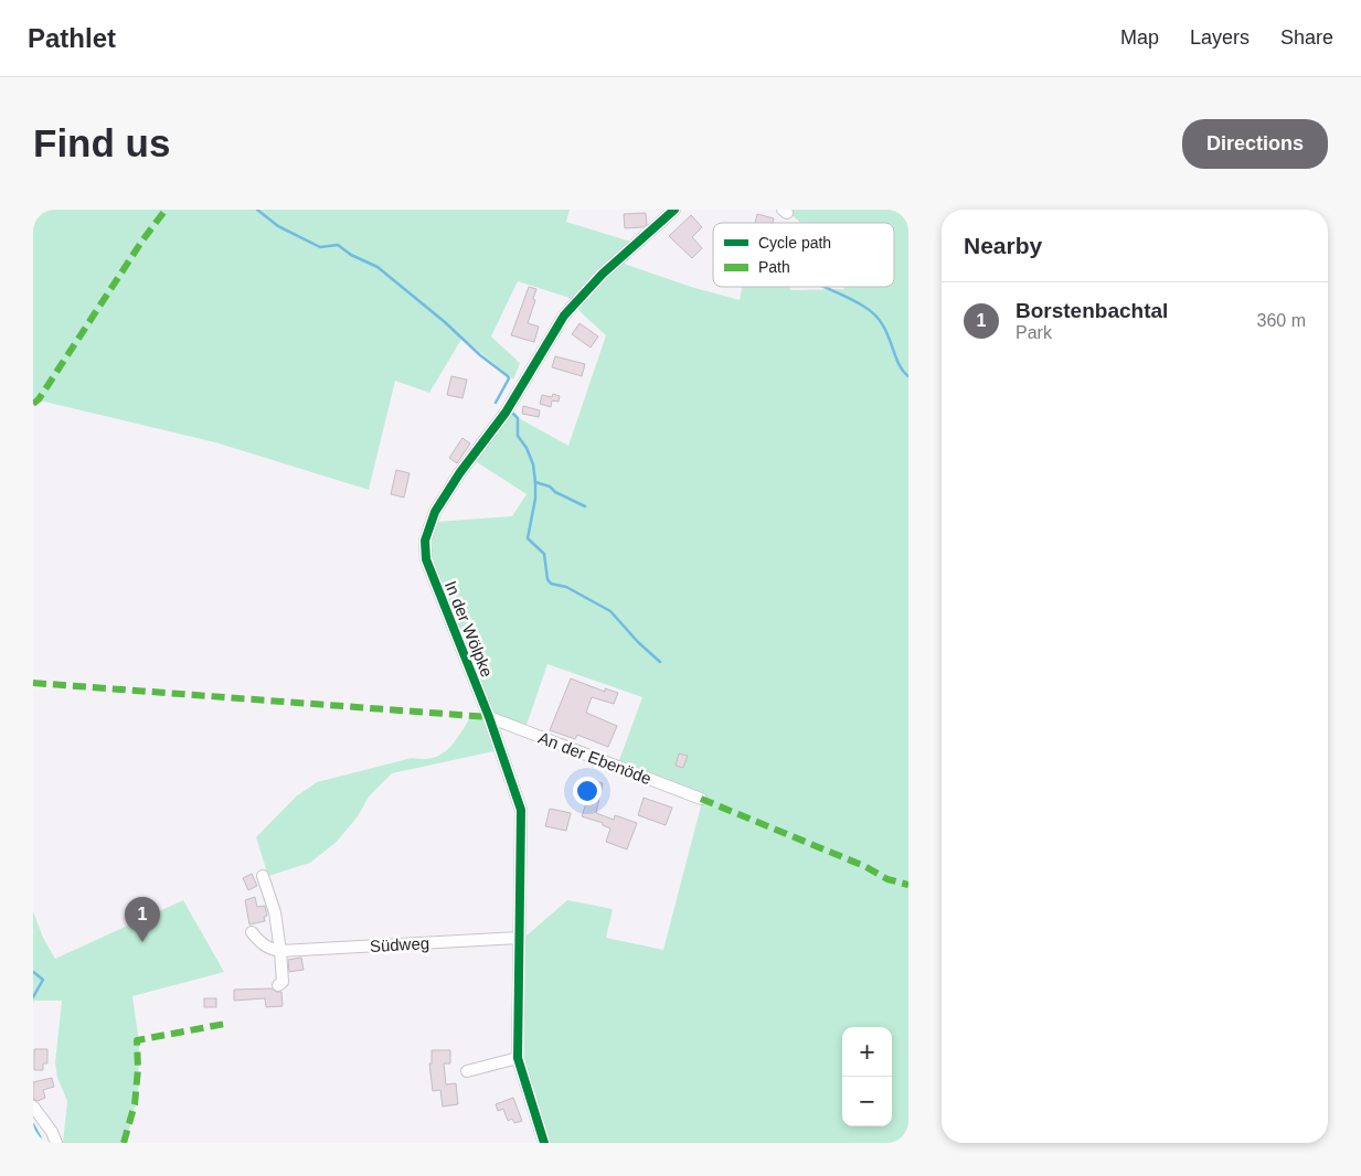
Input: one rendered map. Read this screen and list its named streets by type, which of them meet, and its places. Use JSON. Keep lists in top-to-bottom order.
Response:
{
  "streets": {
    "street": ["In der Wölpke", "An der Ebenöde", "Südweg"]
  },
  "crossings": [
    ["In der Wölpke", "An der Ebenöde"],
    ["In der Wölpke", "Südweg"]
  ],
  "legend": ["Cycle path", "Path"],
  "page": {
    "header": "Pathlet",
    "nav": ["Map", "Layers", "Share"],
    "buttons": "Directions",
    "title": "Find us",
    "heading": "Nearby",
    "list": [
      {
        "mark": "1",
        "name": "Borstenbachtal",
        "note": "Park",
        "value": "360 m"
      }
    ],
    "pins": "1",
    "map_buttons": ["+", "−"]
  }
}
